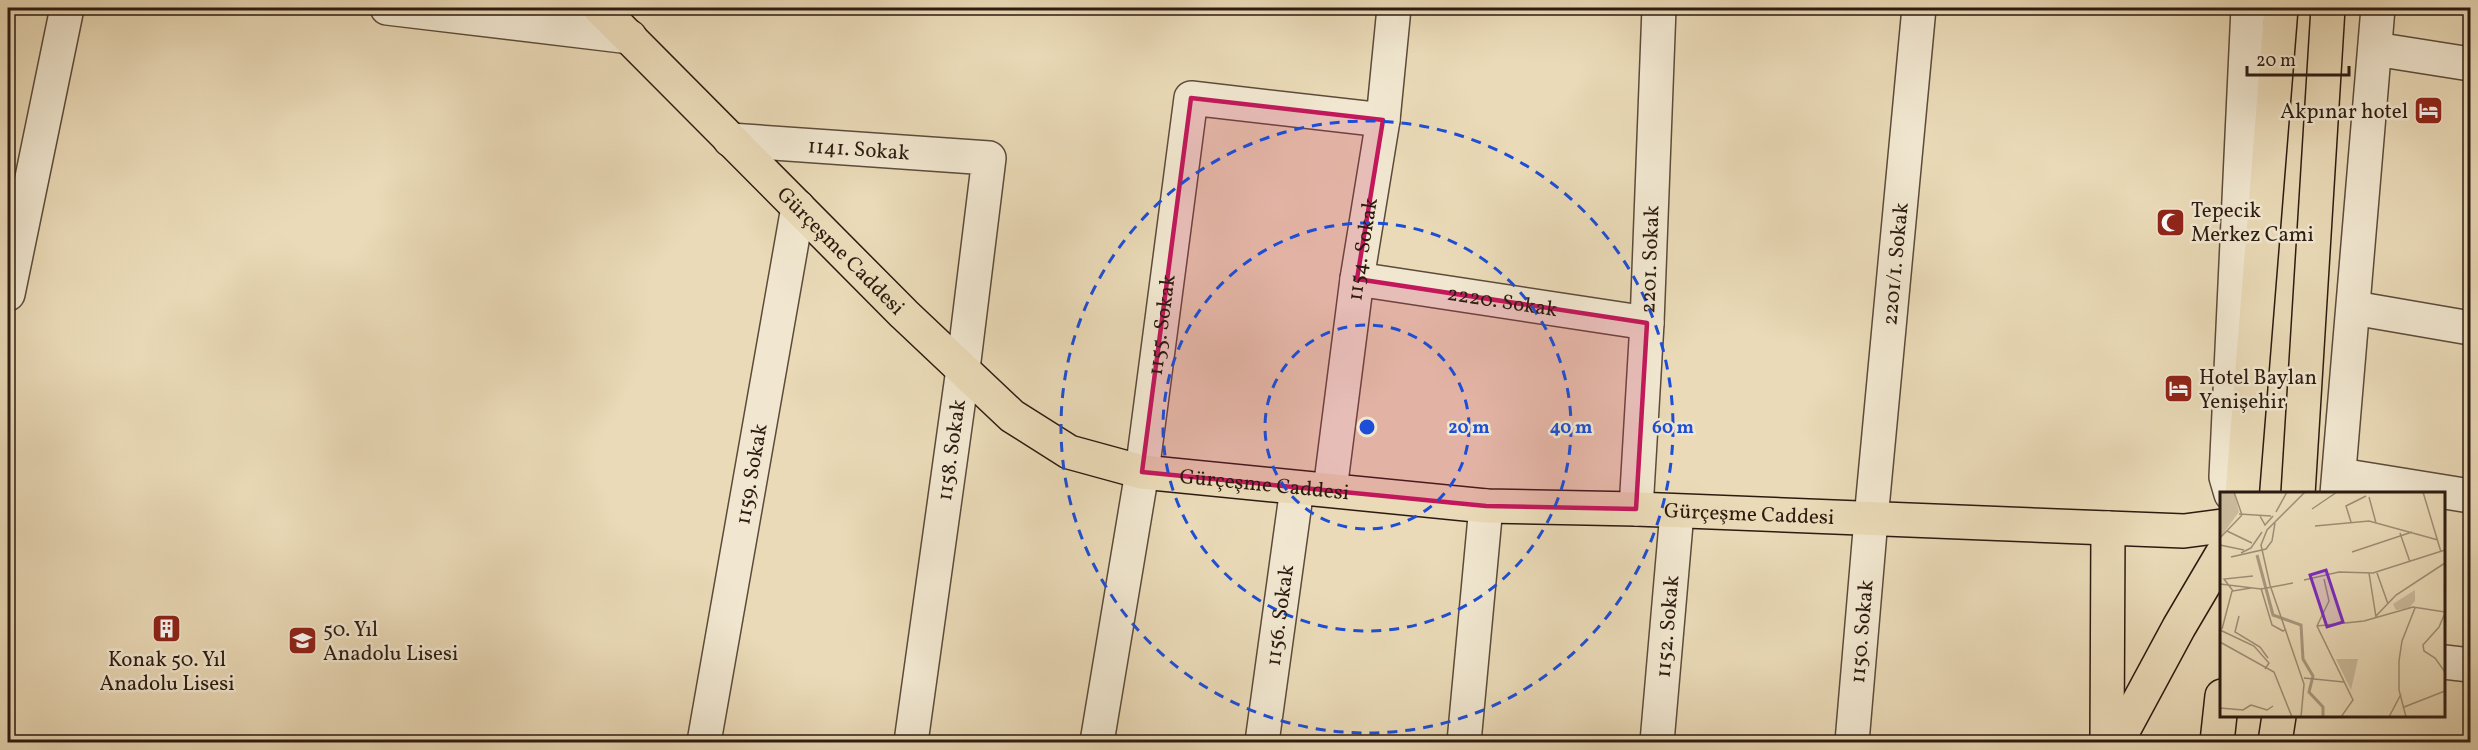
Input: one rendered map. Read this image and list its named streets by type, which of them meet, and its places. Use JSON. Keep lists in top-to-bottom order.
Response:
{
  "streets": {
    "main road": ["Gürçeşme Caddesi"],
    "street": [
      "1141. Sokak",
      "1154. Sokak",
      "2201. Sokak",
      "2201/1. Sokak",
      "2220. Sokak",
      "1155. Sokak",
      "1158. Sokak",
      "1159. Sokak",
      "1156. Sokak",
      "1152. Sokak",
      "1150. Sokak"
    ]
  },
  "crossings": [
    ["1141. Sokak", "Gürçeşme Caddesi"],
    ["1141. Sokak", "1158. Sokak"],
    ["1154. Sokak", "Gürçeşme Caddesi"],
    ["1154. Sokak", "2220. Sokak"],
    ["1154. Sokak", "1155. Sokak"],
    ["Gürçeşme Caddesi", "2201. Sokak"],
    ["Gürçeşme Caddesi", "2201/1. Sokak"],
    ["Gürçeşme Caddesi", "1155. Sokak"],
    ["Gürçeşme Caddesi", "1158. Sokak"],
    ["Gürçeşme Caddesi", "1159. Sokak"],
    ["Gürçeşme Caddesi", "1156. Sokak"],
    ["Gürçeşme Caddesi", "1152. Sokak"],
    ["Gürçeşme Caddesi", "1150. Sokak"],
    ["2201. Sokak", "2220. Sokak"],
    ["2201/1. Sokak", "1150. Sokak"]
  ],
  "places": {
    "hotel": ["Akpınar hotel", "Hotel Baylan Yenişehir"],
    "mosque": ["Tepecik Merkez Cami"],
    "building": ["Konak 50. Yıl Anadolu Lisesi"],
    "school or university": ["50. Yıl Anadolu Lisesi"]
  },
  "scale_bar": "20 m",
  "rings": ["20 m", "40 m", "60 m"]
}
